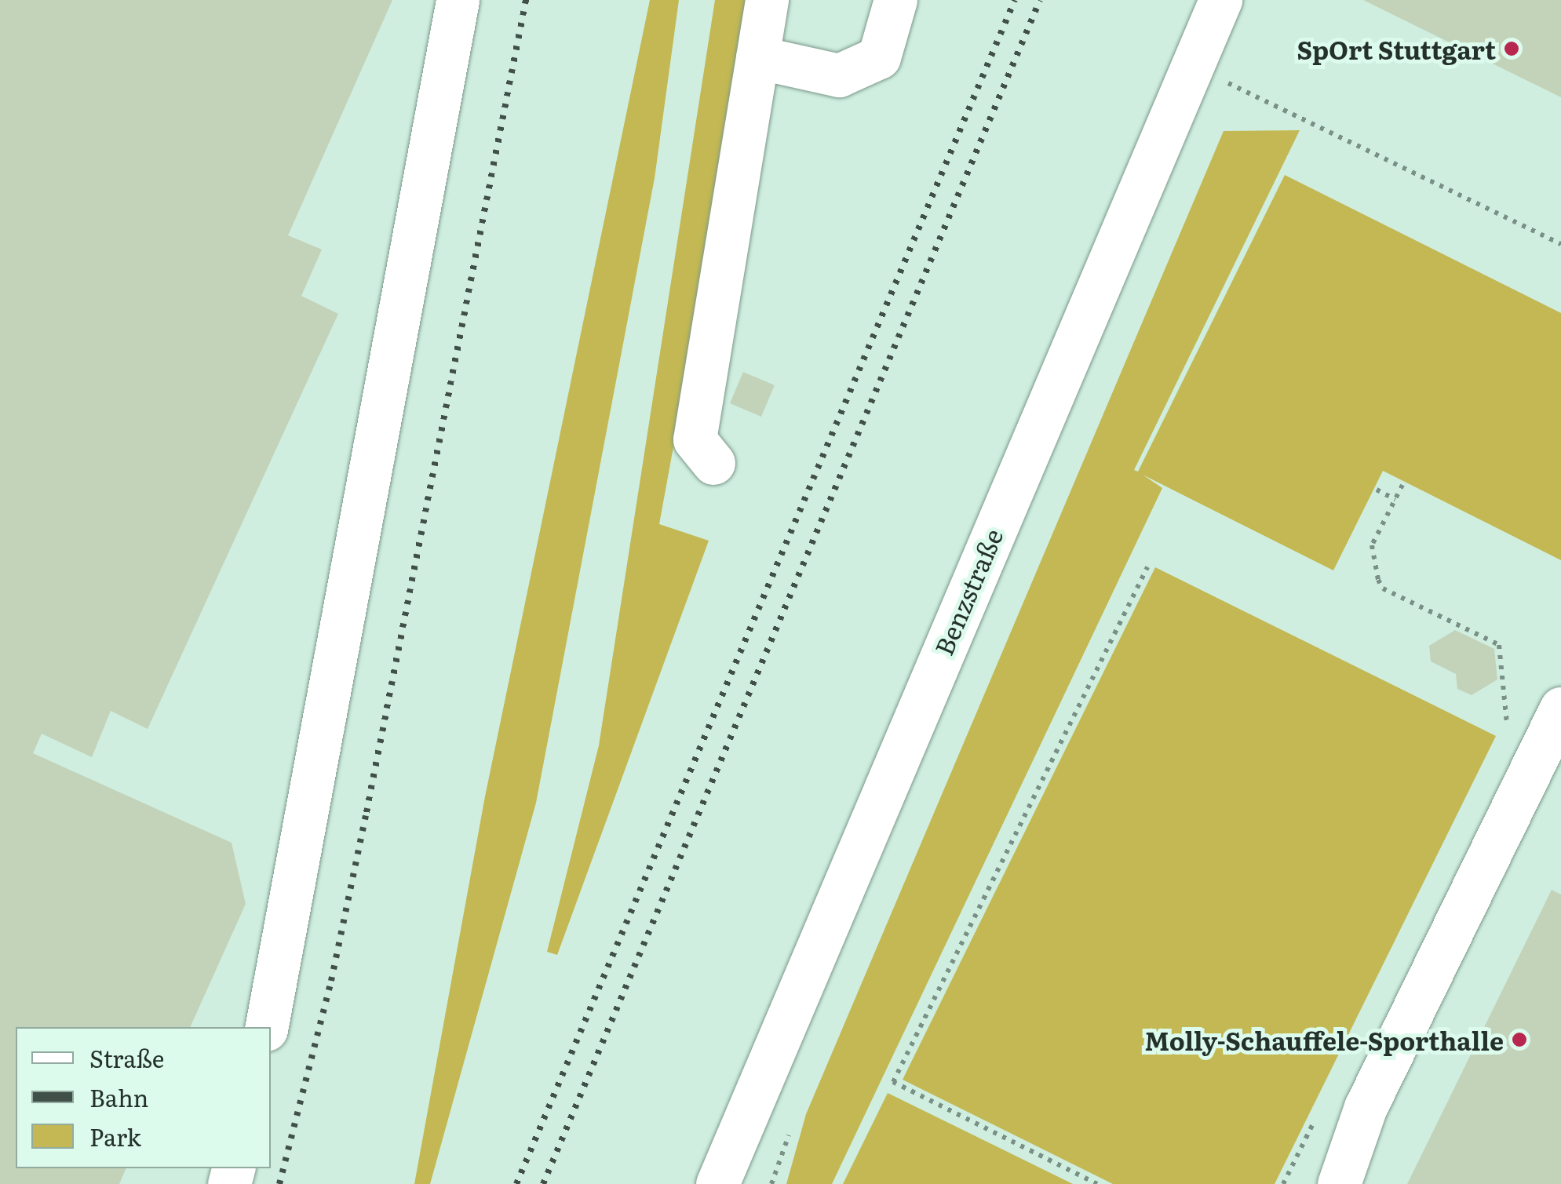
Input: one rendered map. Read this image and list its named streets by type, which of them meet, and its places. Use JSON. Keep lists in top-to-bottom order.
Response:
{
  "streets": {
    "main road": ["Benzstraße"]
  },
  "places": ["SpOrt Stuttgart", "Molly-Schauffele-Sporthalle"],
  "legend": ["Straße", "Bahn", "Park"]
}
